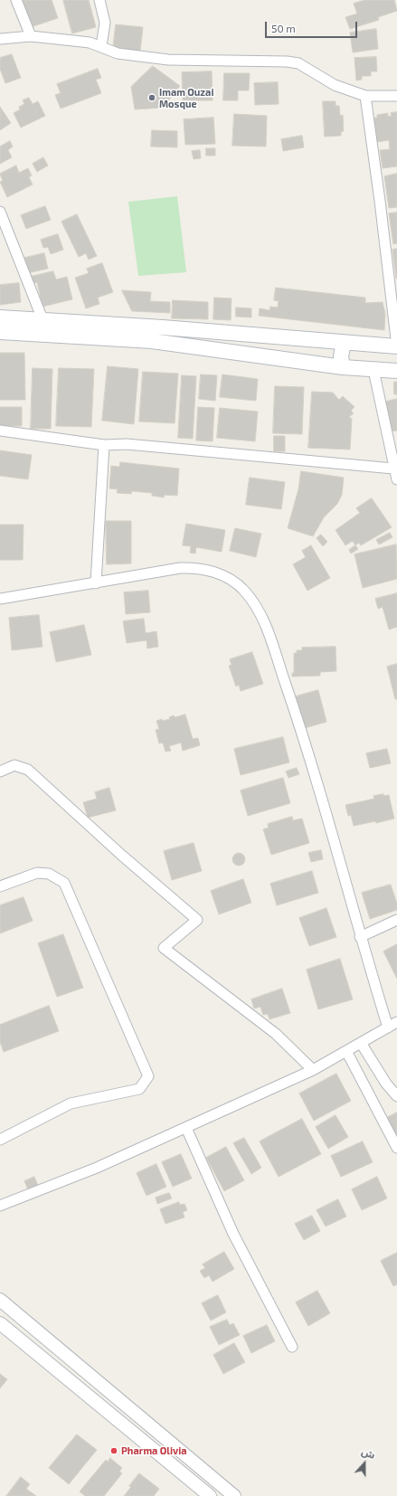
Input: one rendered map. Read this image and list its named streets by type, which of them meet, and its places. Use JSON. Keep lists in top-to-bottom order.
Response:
{
  "places": ["Imam Ouzai Mosque", "Pharma Olivia"],
  "scale_bar": "50 m",
  "north": "top"
}
